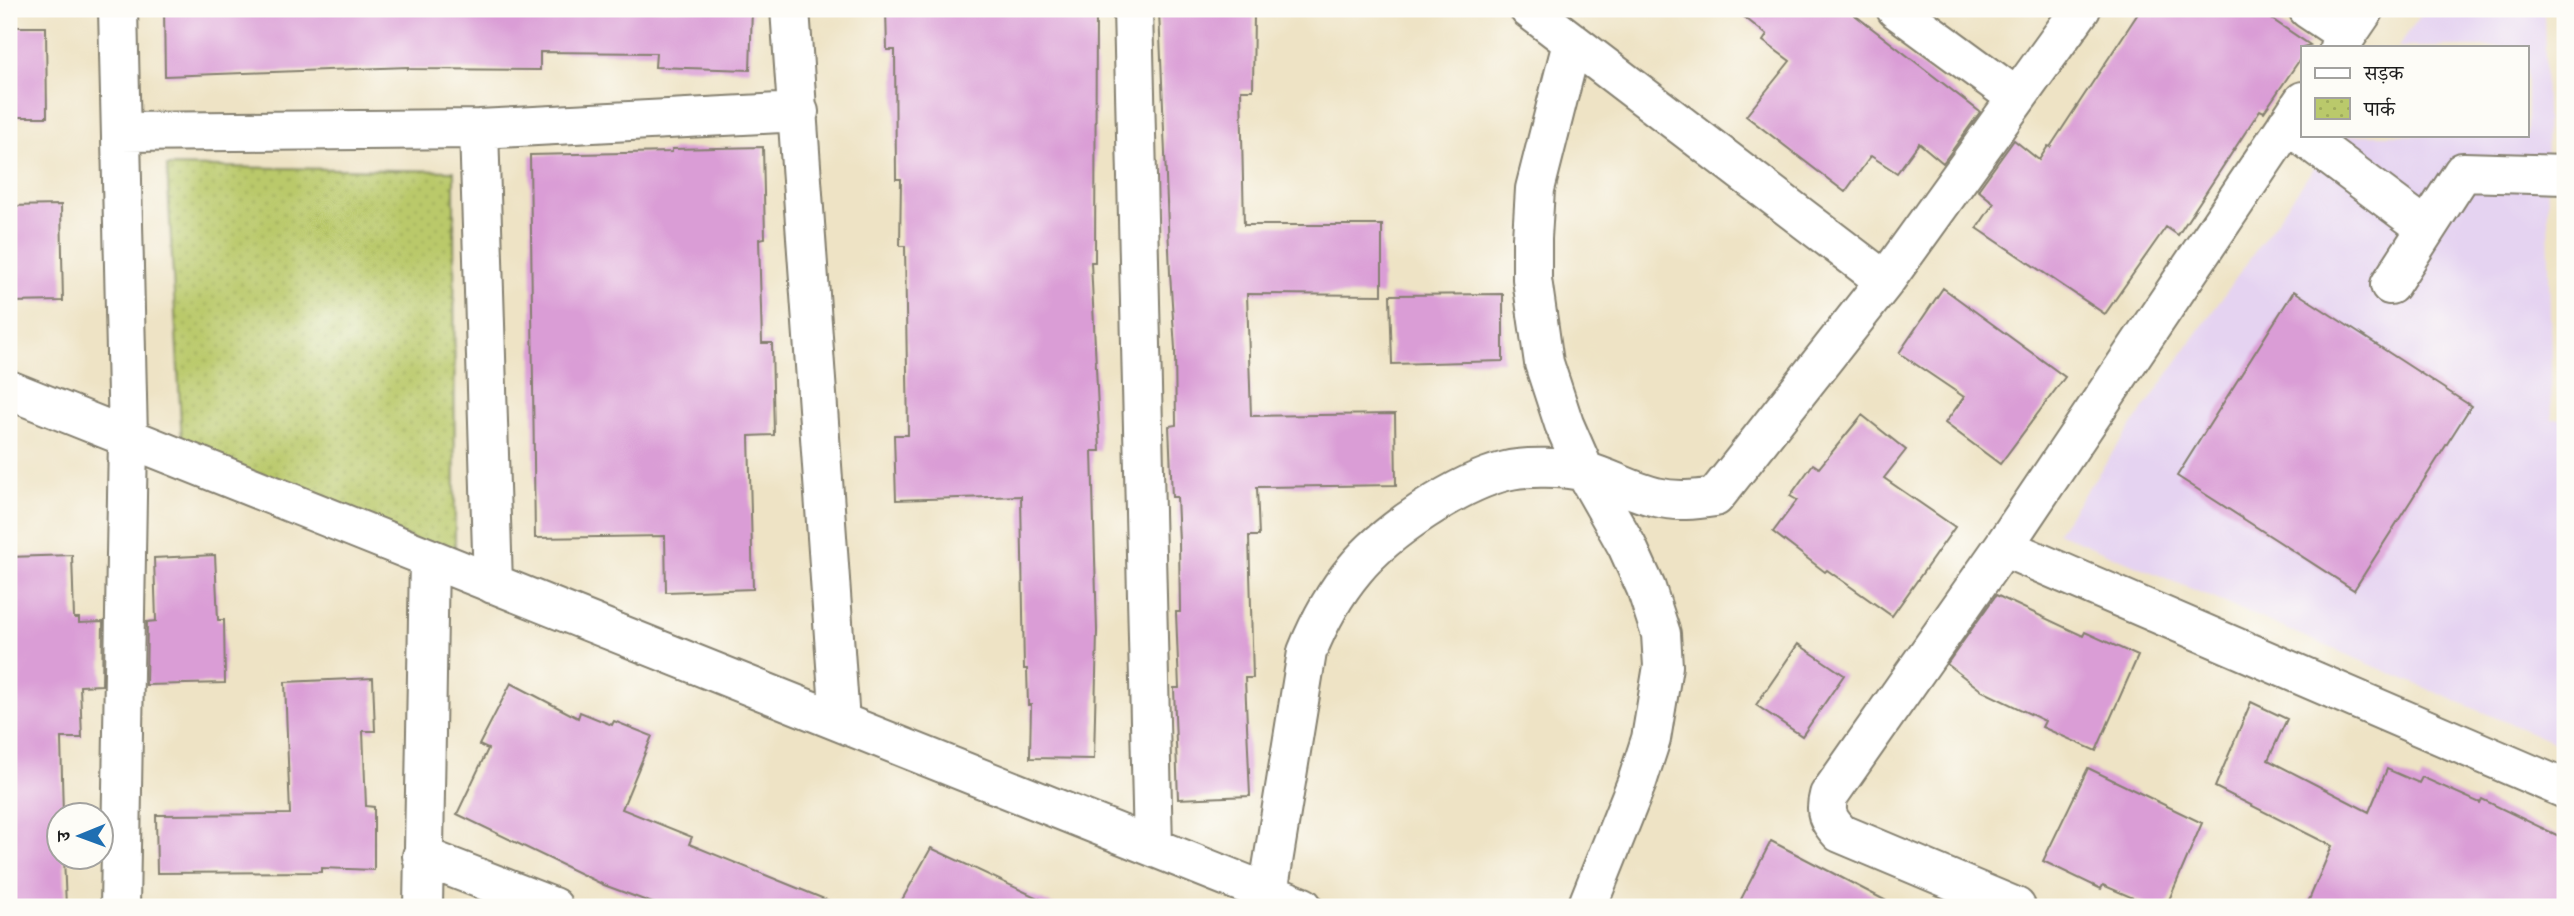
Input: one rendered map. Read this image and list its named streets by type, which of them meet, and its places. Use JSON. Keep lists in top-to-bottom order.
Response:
{
  "legend": ["सड़क", "पार्क"],
  "north": "left"
}
